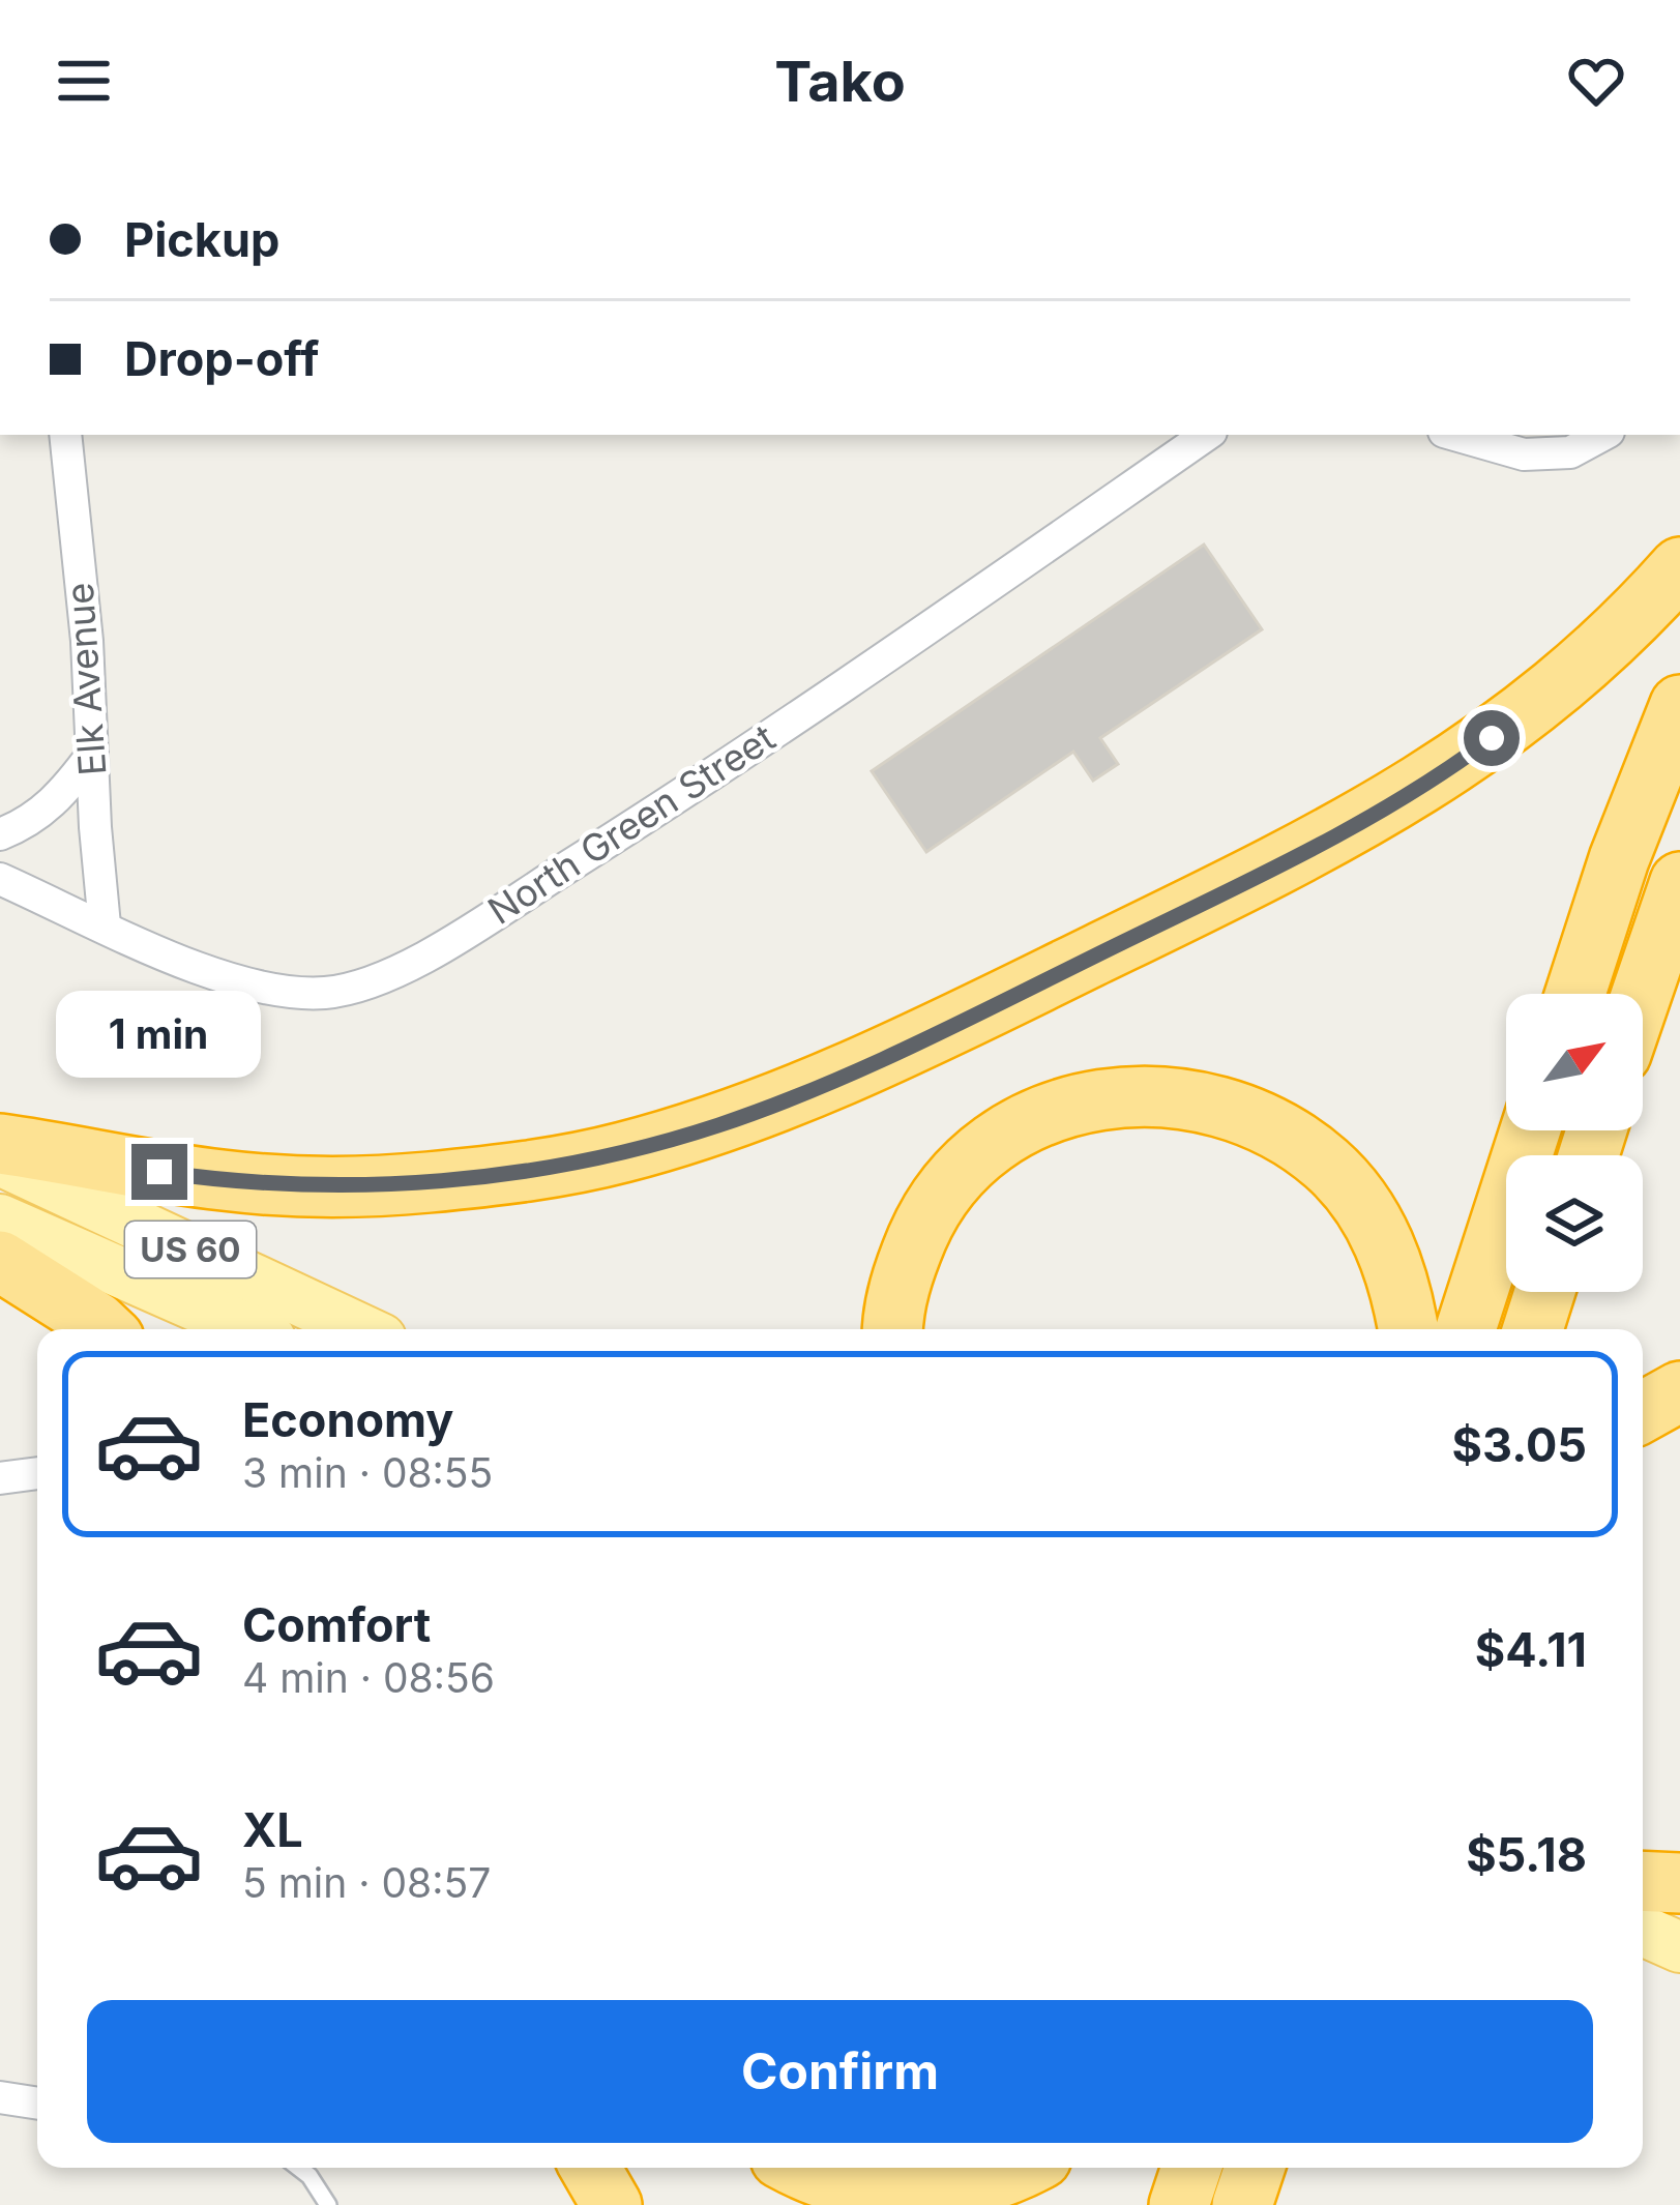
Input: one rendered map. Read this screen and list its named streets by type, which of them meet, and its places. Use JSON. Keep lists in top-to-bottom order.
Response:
{
  "streets": {
    "main road": ["US 60"],
    "street": ["Elk Avenue", "North Green Street"]
  },
  "crossings": [
    ["Elk Avenue", "North Green Street"]
  ],
  "north": "top right",
  "page": {
    "header": "Tako",
    "banner": ["Pickup", "Drop-off"],
    "bubble": "1 min",
    "list": [
      {
        "name": "Economy",
        "note": "3 min · 08:55",
        "value": "$3.05"
      },
      {
        "name": "Comfort",
        "note": "4 min · 08:56",
        "value": "$4.11"
      },
      {
        "name": "XL",
        "note": "5 min · 08:57",
        "value": "$5.18"
      }
    ],
    "buttons": "Confirm"
  }
}
